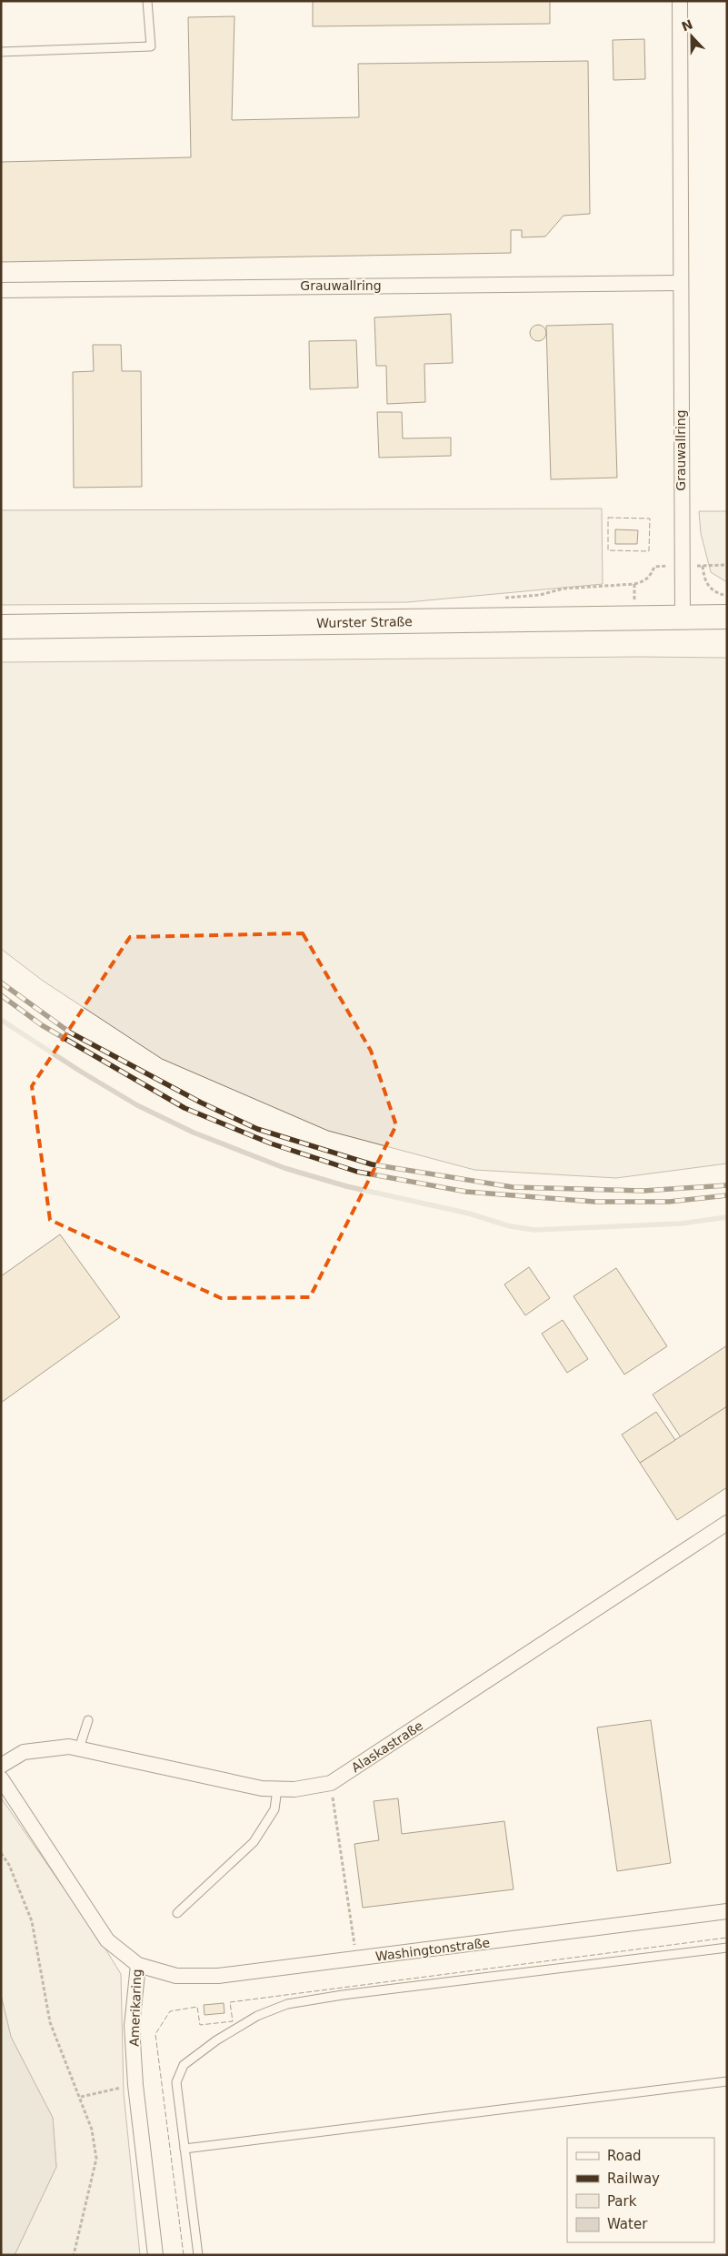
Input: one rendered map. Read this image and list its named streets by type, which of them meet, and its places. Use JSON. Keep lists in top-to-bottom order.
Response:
{
  "streets": {
    "main road": ["Wurster Straße"],
    "street": [
      "Grauwallring",
      "Alaskastraße",
      "Washingtonstraße",
      "Amerikaring"
    ]
  },
  "crossings": [
    ["Grauwallring", "Wurster Straße"],
    ["Washingtonstraße", "Amerikaring"]
  ],
  "legend": [
    "Road",
    "Railway",
    "Park",
    "Water"
  ],
  "north": "top"
}
